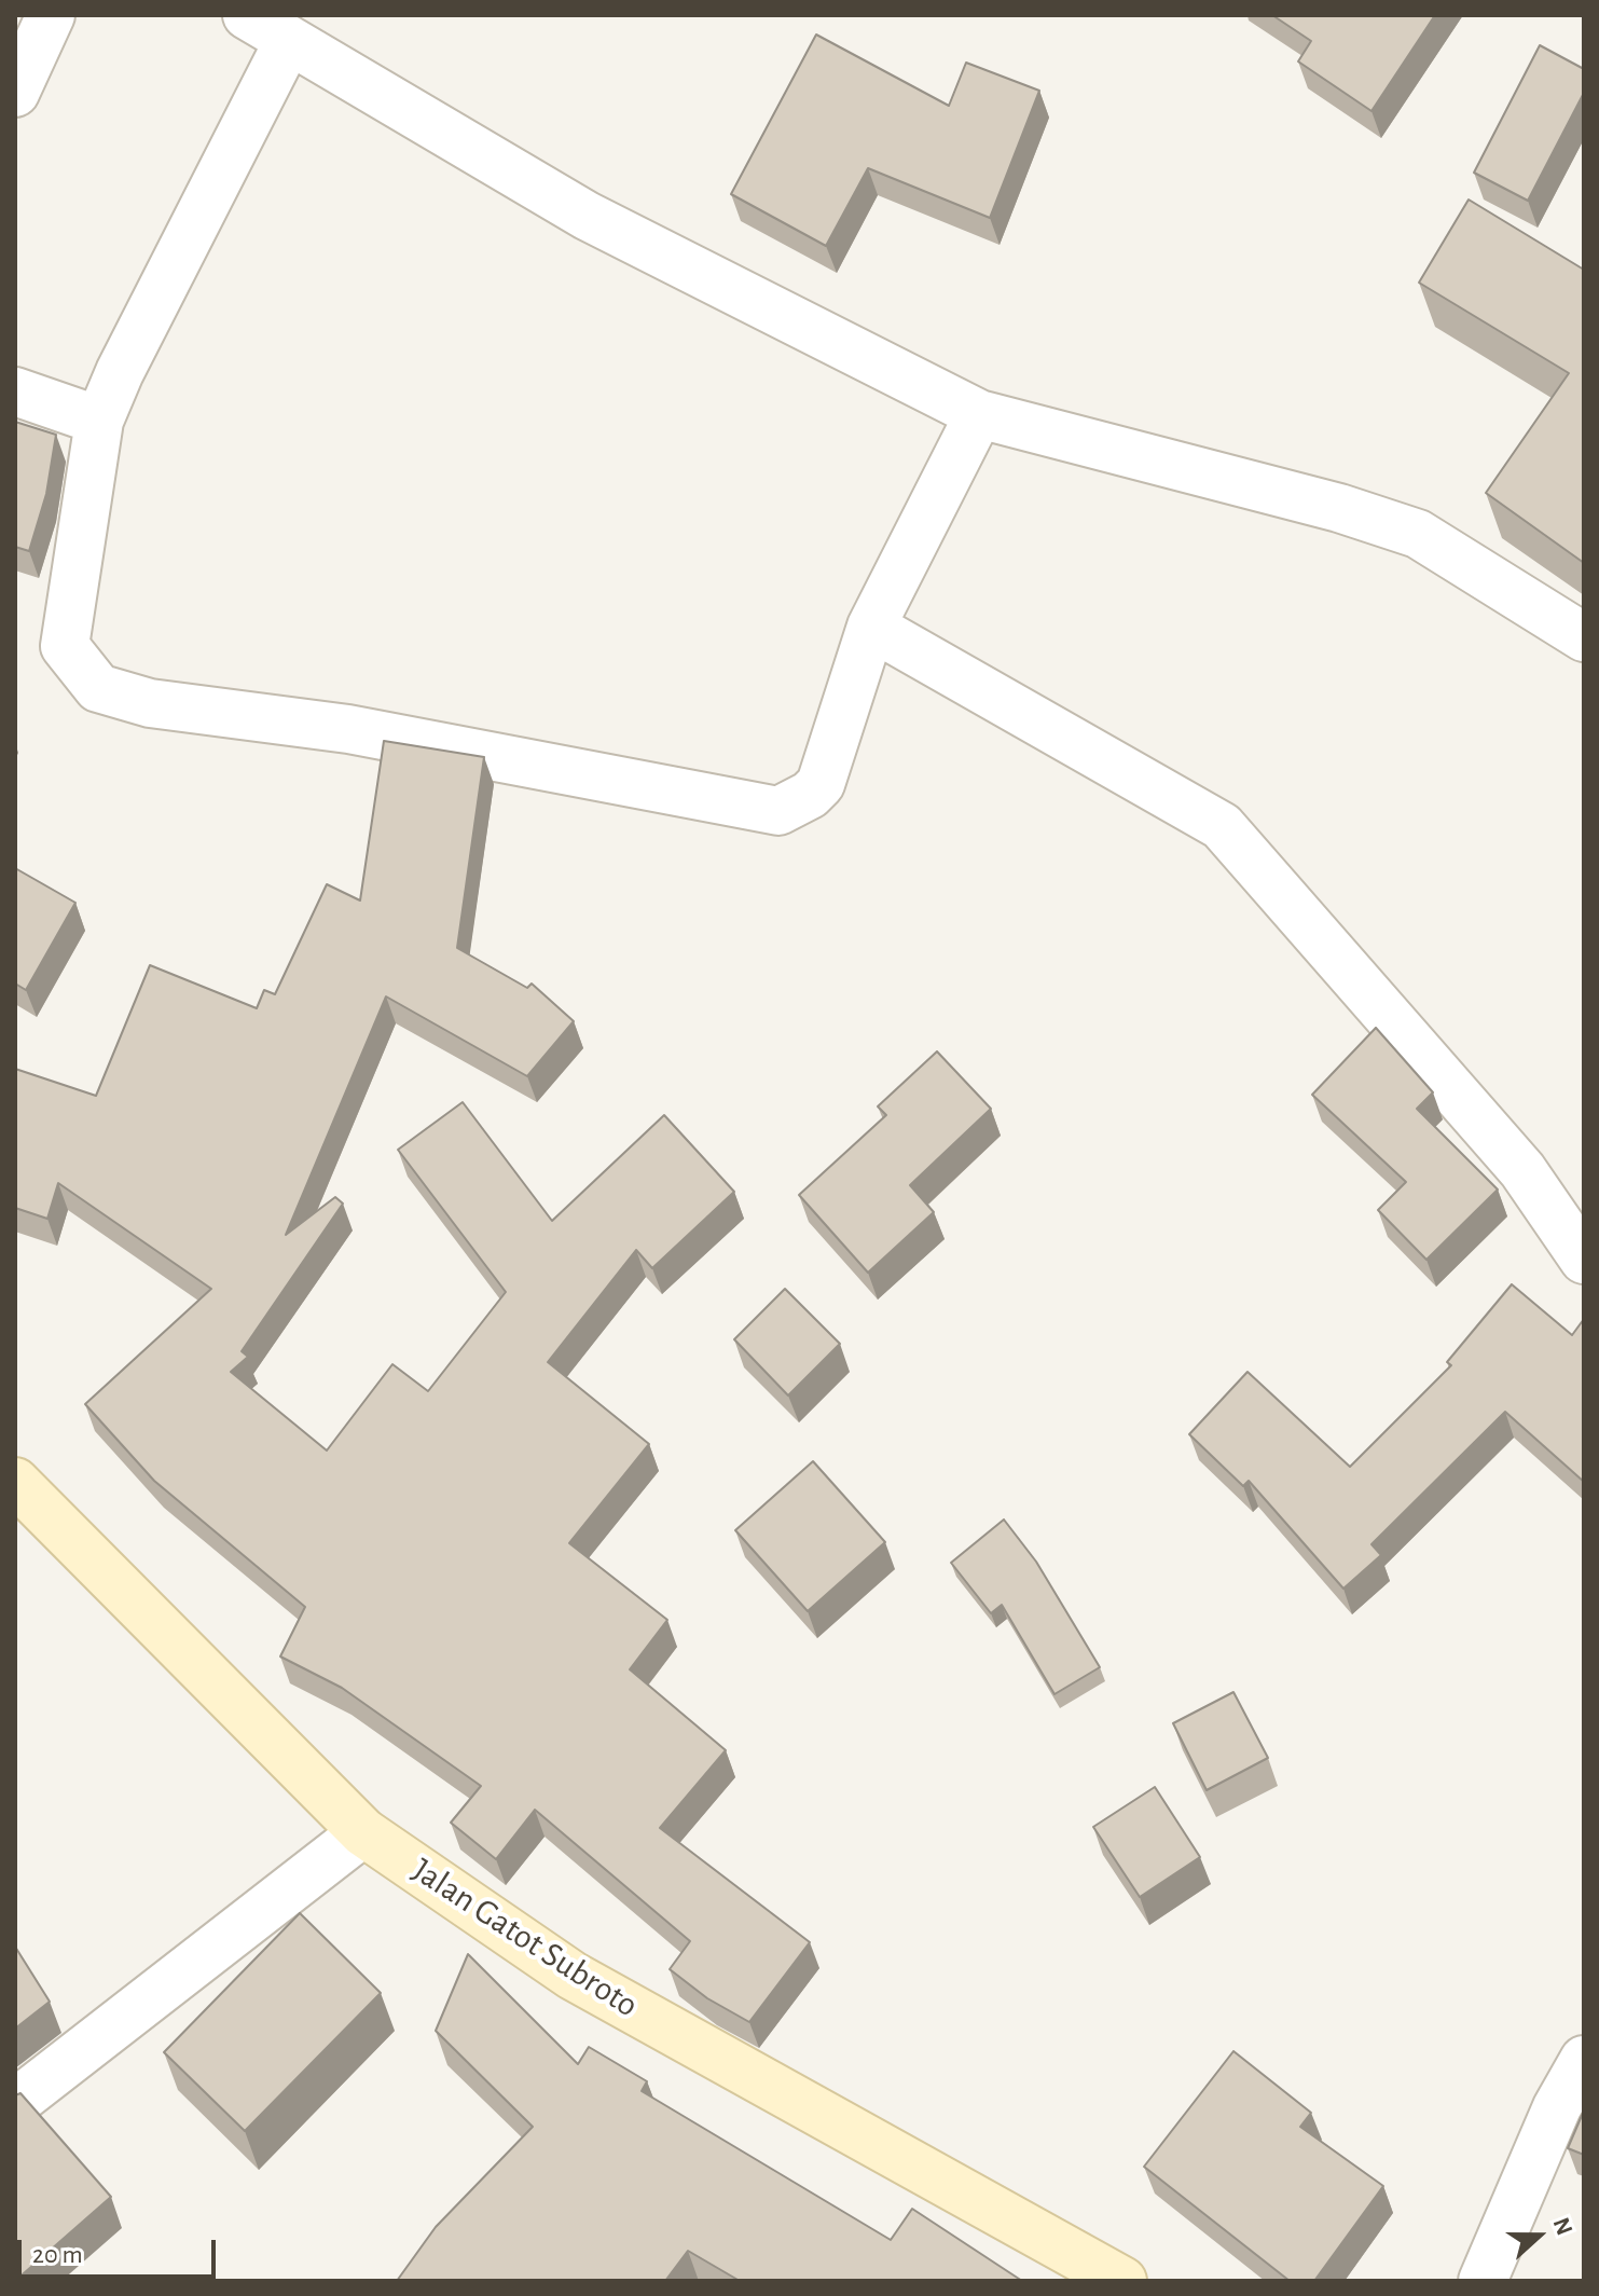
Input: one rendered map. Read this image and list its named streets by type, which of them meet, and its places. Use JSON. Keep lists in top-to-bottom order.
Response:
{
  "streets": {
    "main road": ["Jalan Gatot Subroto"]
  },
  "scale_bar": "20 m",
  "north": "right"
}
